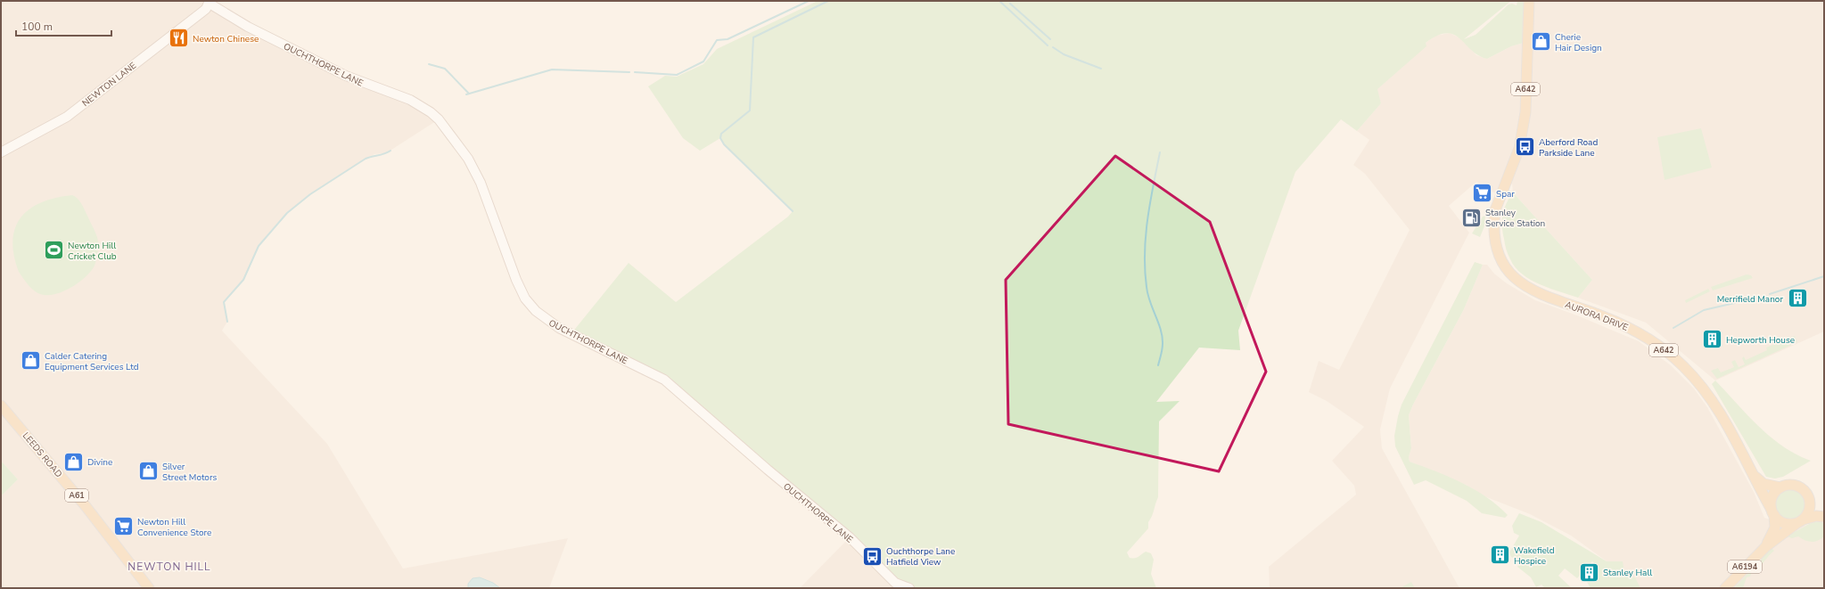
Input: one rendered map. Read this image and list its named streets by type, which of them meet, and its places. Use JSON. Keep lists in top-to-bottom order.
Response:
{
  "streets": {
    "main road": [
      "A642",
      "AURORA DRIVE",
      "LEEDS ROAD",
      "A61",
      "A6194"
    ],
    "street": ["OUCHTHORPE LANE", "NEWTON LANE"]
  },
  "crossings": [
    ["OUCHTHORPE LANE", "NEWTON LANE"],
    ["AURORA DRIVE", "A6194"]
  ],
  "districts": ["NEWTON HILL"],
  "places": {
    "restaurant": ["Newton Chinese"],
    "shop": [
      "Cherie Hair Design",
      "Calder Catering Equipment Services Ltd",
      "Divine",
      "Silver Street Motors"
    ],
    "bus stop": ["Aberford Road Parkside Lane", "Ouchthorpe Lane Hatfield View"],
    "supermarket": ["Spar", "Newton Hill Convenience Store"],
    "fuel station": ["Stanley Service Station"],
    "sports": ["Newton Hill Cricket Club"],
    "building": [
      "Merrifield Manor",
      "Hepworth House",
      "Wakefield Hospice",
      "Stanley Hall"
    ]
  },
  "scale_bar": "100 m"
}
